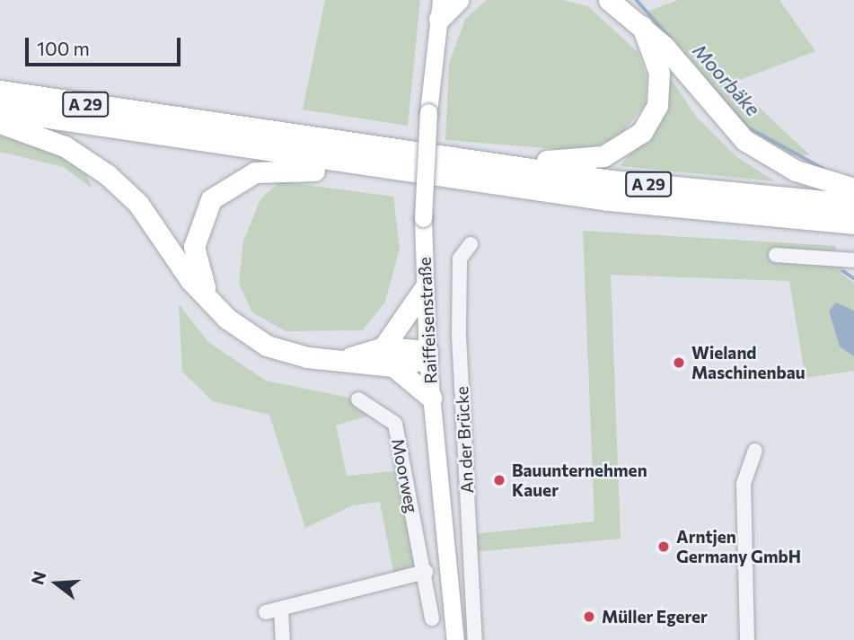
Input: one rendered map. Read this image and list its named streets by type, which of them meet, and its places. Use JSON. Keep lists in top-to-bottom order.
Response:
{
  "streets": {
    "highway": ["A 29"],
    "main road": ["Raiffeisenstraße"],
    "street": ["An der Brücke", "Moorweg"]
  },
  "water": ["Moorbäke"],
  "places": [
    "Wieland Maschinenbau",
    "Bauunternehmen Kauer",
    "Arntjen Germany GmbH",
    "Müller Egerer"
  ],
  "scale_bar": "100 m",
  "north": "left"
}
